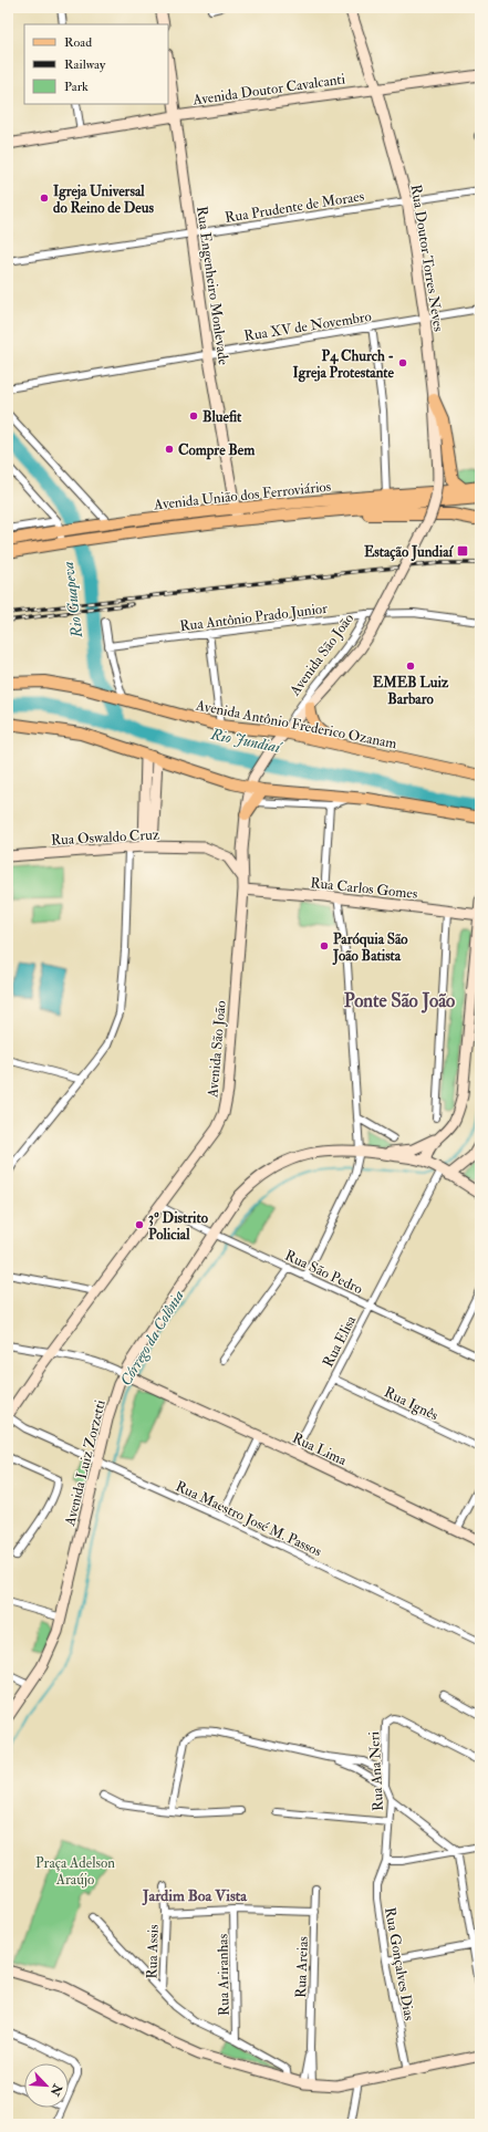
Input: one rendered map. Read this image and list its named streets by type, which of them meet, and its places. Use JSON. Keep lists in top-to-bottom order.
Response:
{
  "streets": {
    "main road": [
      "Avenida Doutor Cavalcanti",
      "Rua Doutor Torres Neves",
      "Rua Engenheiro Monlevade",
      "Avenida União dos Ferroviários",
      "Avenida São João",
      "Avenida Antônio Frederico Ozanam",
      "Rua Oswaldo Cruz",
      "Rua Carlos Gomes",
      "Rua Lima",
      "Avenida Luiz Zorzetti"
    ],
    "street": [
      "Rua Prudente de Moraes",
      "Rua XV de Novembro",
      "Rua Antônio Prado Junior",
      "Rua São Pedro",
      "Rua Elisa",
      "Rua Ignês",
      "Rua Maestro José M. Passos",
      "Rua Ana Neri",
      "Rua Assis",
      "Rua Gonçalves Dias",
      "Rua Areias",
      "Rua Ariranhas"
    ]
  },
  "crossings": [
    ["Avenida Doutor Cavalcanti", "Rua Doutor Torres Neves"],
    ["Avenida Doutor Cavalcanti", "Rua Engenheiro Monlevade"],
    ["Rua Prudente de Moraes", "Rua Doutor Torres Neves"],
    ["Rua Prudente de Moraes", "Rua Engenheiro Monlevade"],
    ["Rua Doutor Torres Neves", "Rua XV de Novembro"],
    ["Rua Doutor Torres Neves", "Avenida São João"],
    ["Rua Engenheiro Monlevade", "Rua XV de Novembro"],
    ["Rua Engenheiro Monlevade", "Avenida União dos Ferroviários"],
    ["Rua Antônio Prado Junior", "Avenida São João"],
    ["Avenida São João", "Avenida Antônio Frederico Ozanam"],
    ["Avenida São João", "Rua Oswaldo Cruz"],
    ["Avenida São João", "Rua Carlos Gomes"],
    ["Avenida São João", "Rua São Pedro"],
    ["Avenida São João", "Rua Maestro José M. Passos"],
    ["Rua Oswaldo Cruz", "Rua Carlos Gomes"],
    ["Rua São Pedro", "Rua Elisa"],
    ["Rua São Pedro", "Avenida Luiz Zorzetti"],
    ["Rua Elisa", "Rua Ignês"],
    ["Rua Elisa", "Rua Lima"],
    ["Rua Elisa", "Avenida Luiz Zorzetti"],
    ["Rua Lima", "Avenida Luiz Zorzetti"],
    ["Avenida Luiz Zorzetti", "Rua Maestro José M. Passos"],
    ["Rua Ana Neri", "Rua Gonçalves Dias"]
  ],
  "districts": ["Ponte São João", "Jardim Boa Vista"],
  "water": ["Rio Guapeva", "Rio Jundiaí", "Córrego da Colônia"],
  "parks": ["Praça Adelson Araújo"],
  "places": {
    "other": [
      "Igreja Universal do Reino de Deus",
      "P4 Church - Igreja Protestante",
      "Bluefit",
      "Compre Bem",
      "EMEB Luiz Barbaro",
      "Paróquia São João Batista",
      "3º Distrito Policial"
    ],
    "transit": ["Estação Jundiaí"]
  },
  "legend": ["Road", "Railway", "Park"],
  "north": "bottom right"
}
